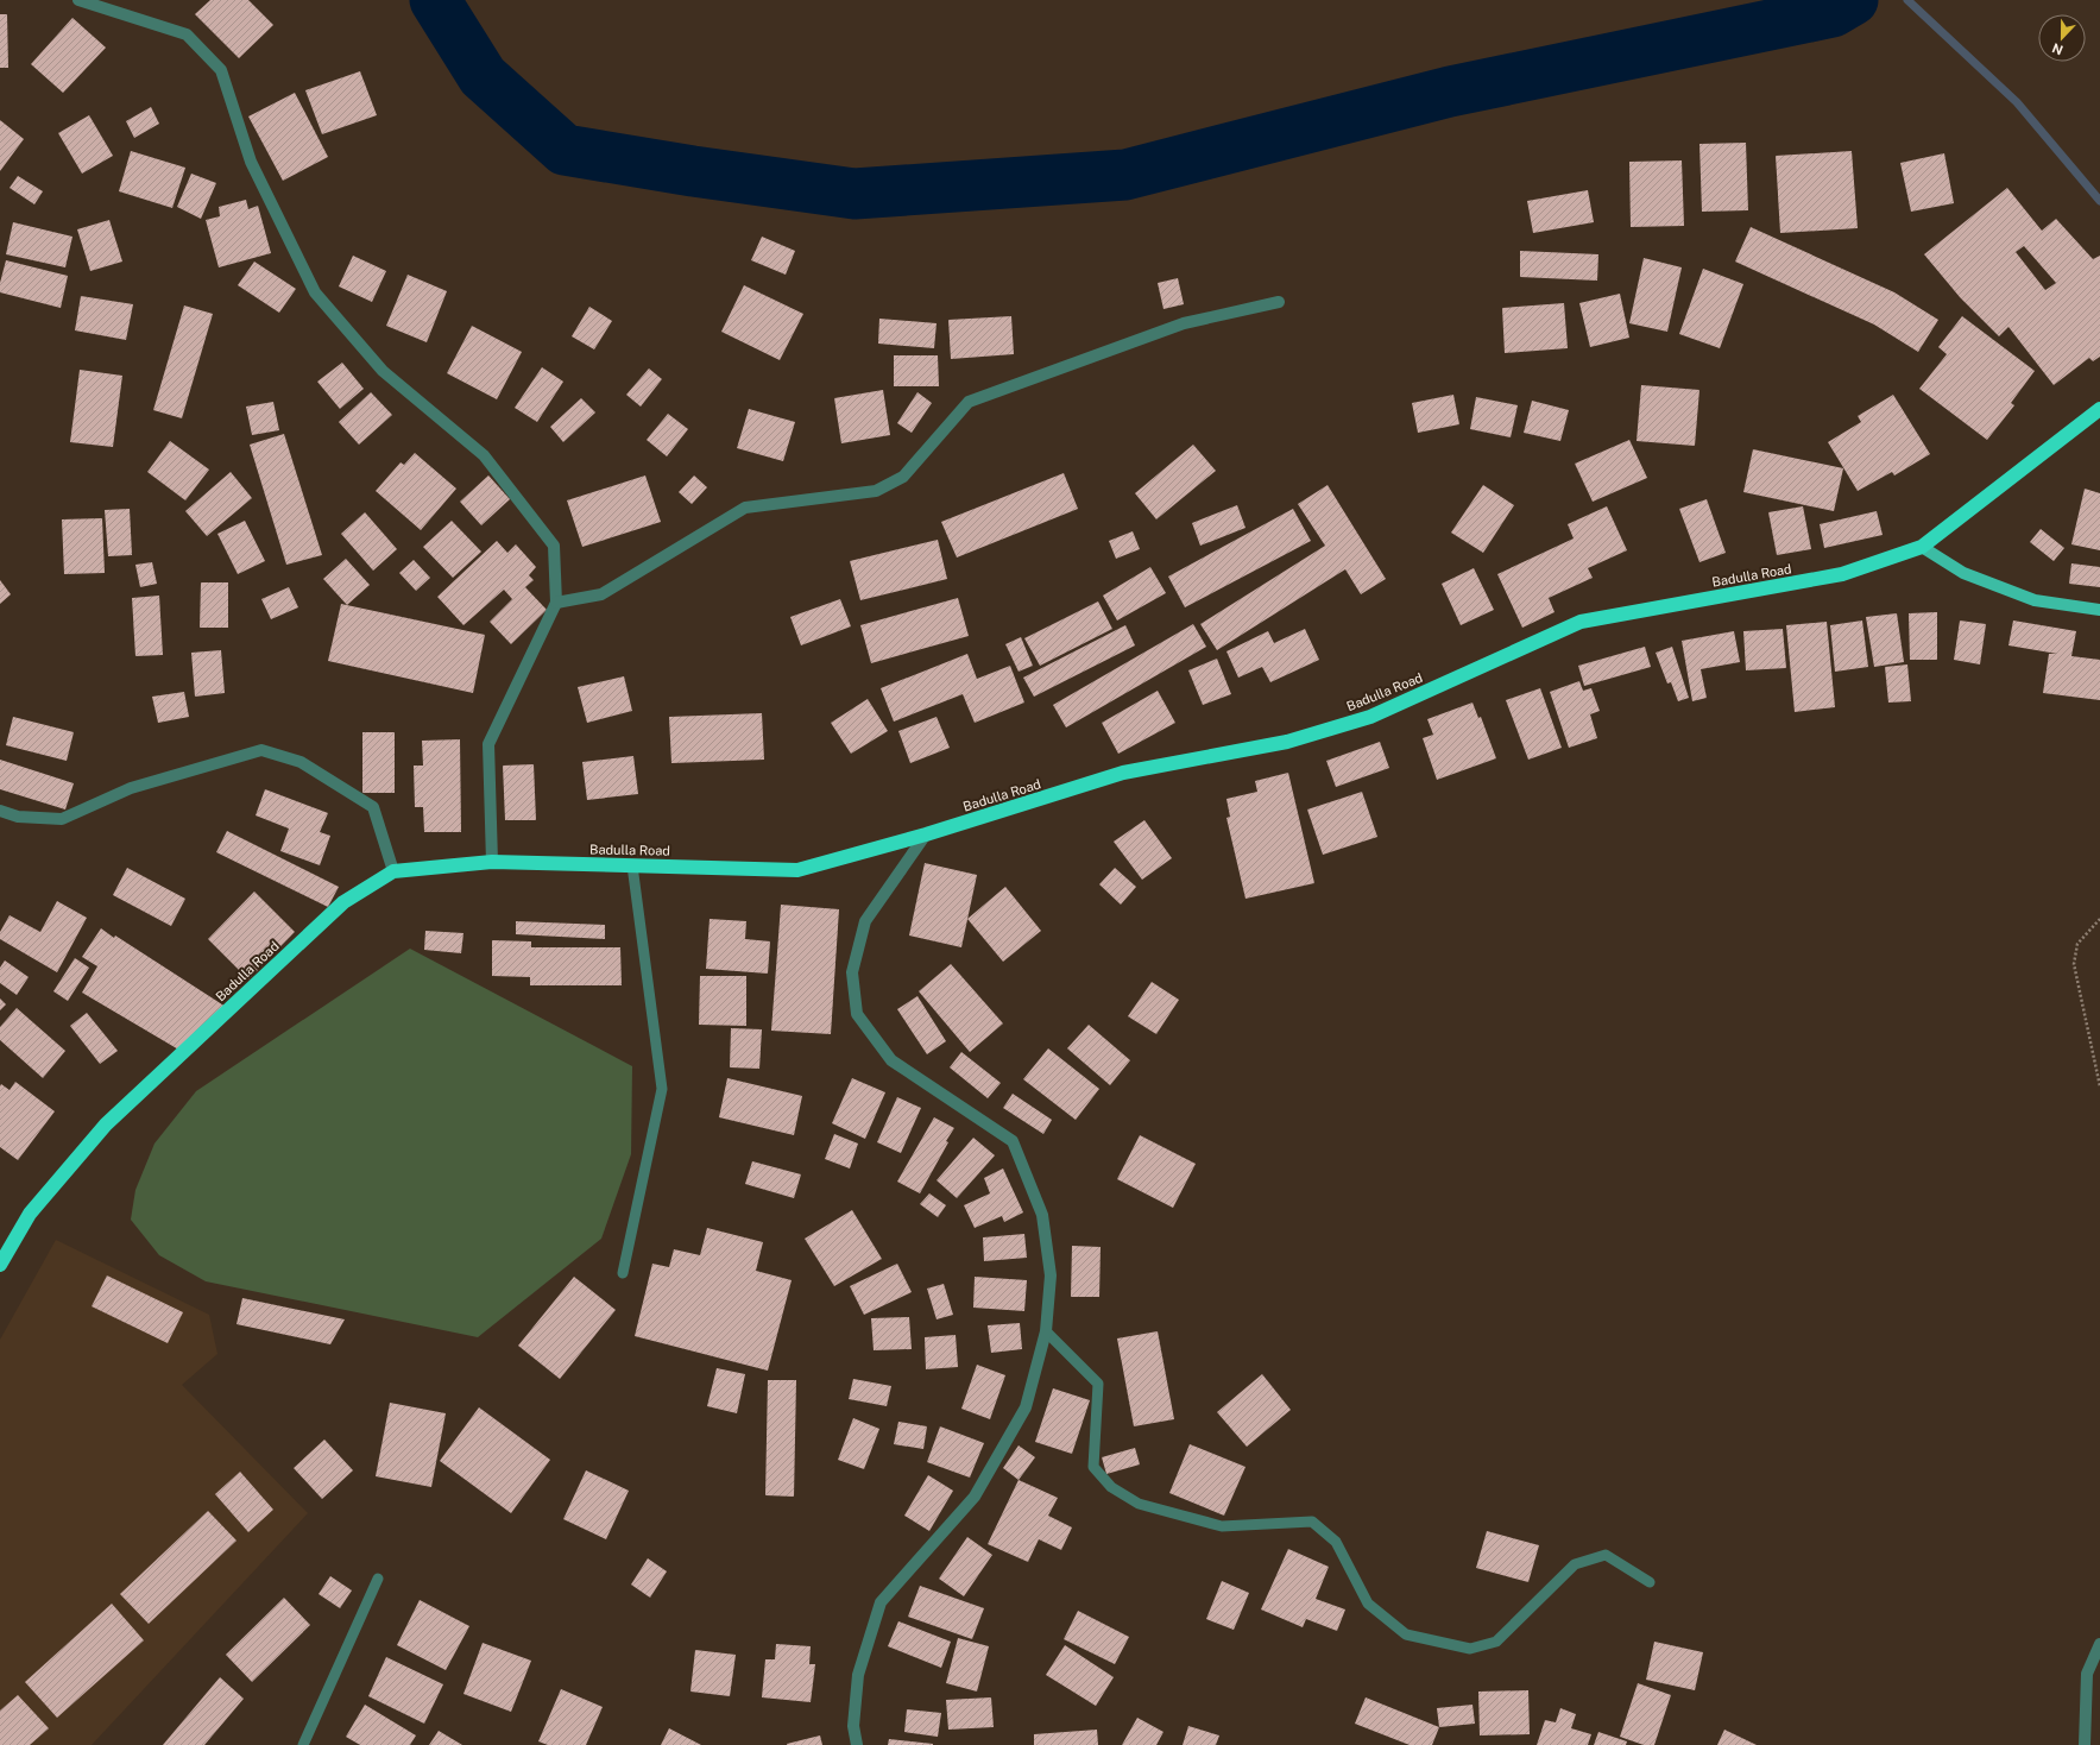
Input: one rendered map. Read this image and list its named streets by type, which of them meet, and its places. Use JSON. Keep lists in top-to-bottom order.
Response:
{
  "streets": {
    "highway": ["Badulla Road"]
  },
  "north": "bottom"
}
